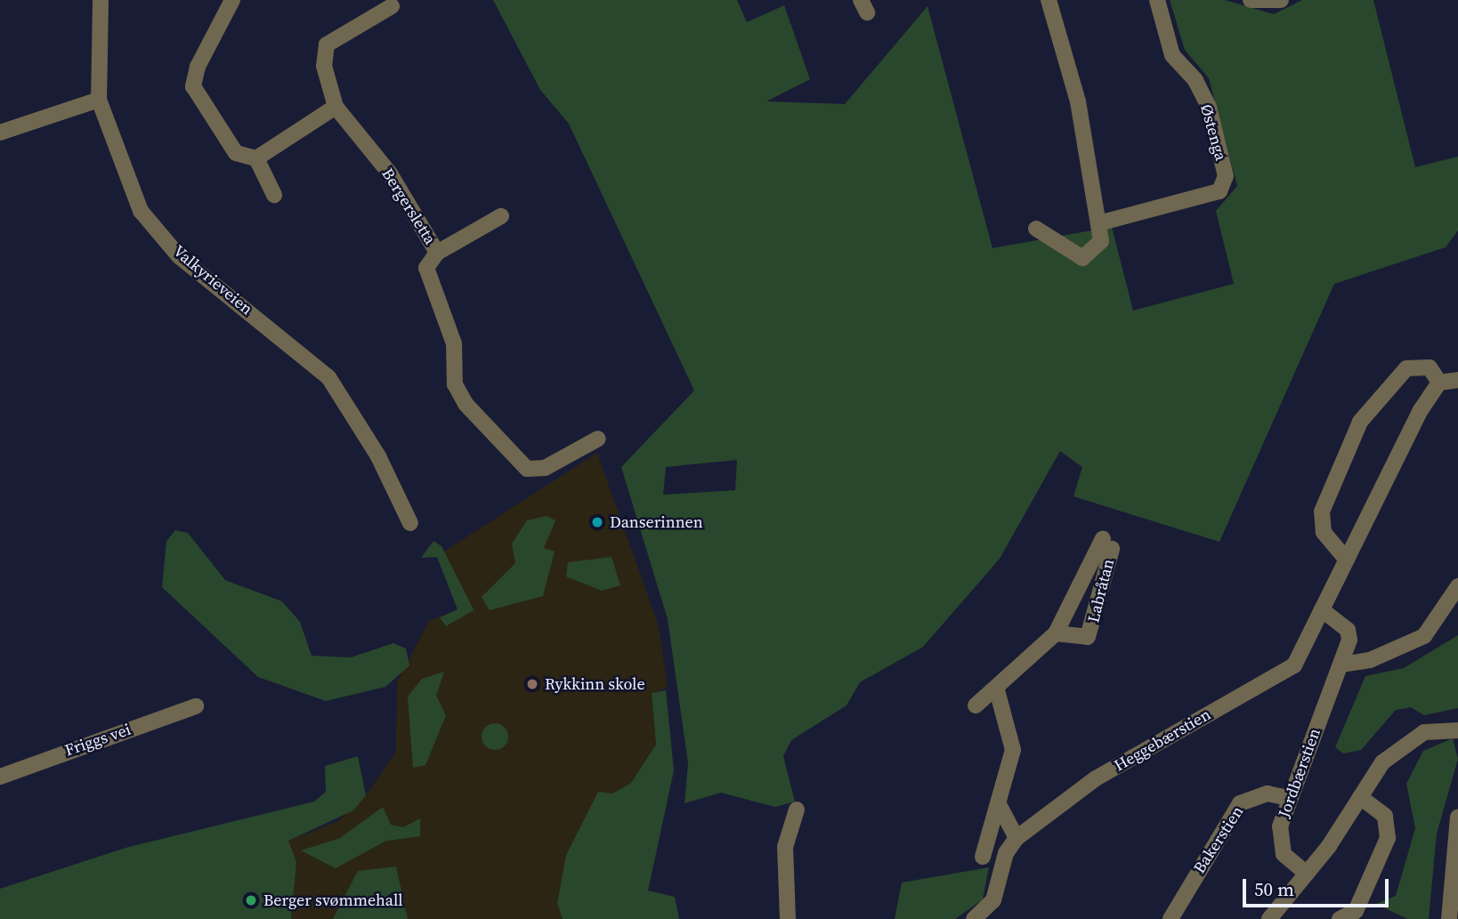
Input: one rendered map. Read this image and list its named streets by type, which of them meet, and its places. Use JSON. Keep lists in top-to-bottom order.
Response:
{
  "streets": {
    "street": [
      "Østenga",
      "Bergersletta",
      "Valkyrieveien",
      "Labråtan",
      "Friggs vei",
      "Heggebærstien",
      "Jordbærstien",
      "Bakerstien"
    ]
  },
  "crossings": [
    ["Heggebærstien", "Jordbærstien"],
    ["Jordbærstien", "Bakerstien"]
  ],
  "places": ["Danserinnen", "Rykkinn skole", "Berger svømmehall"],
  "scale_bar": "50 m"
}
